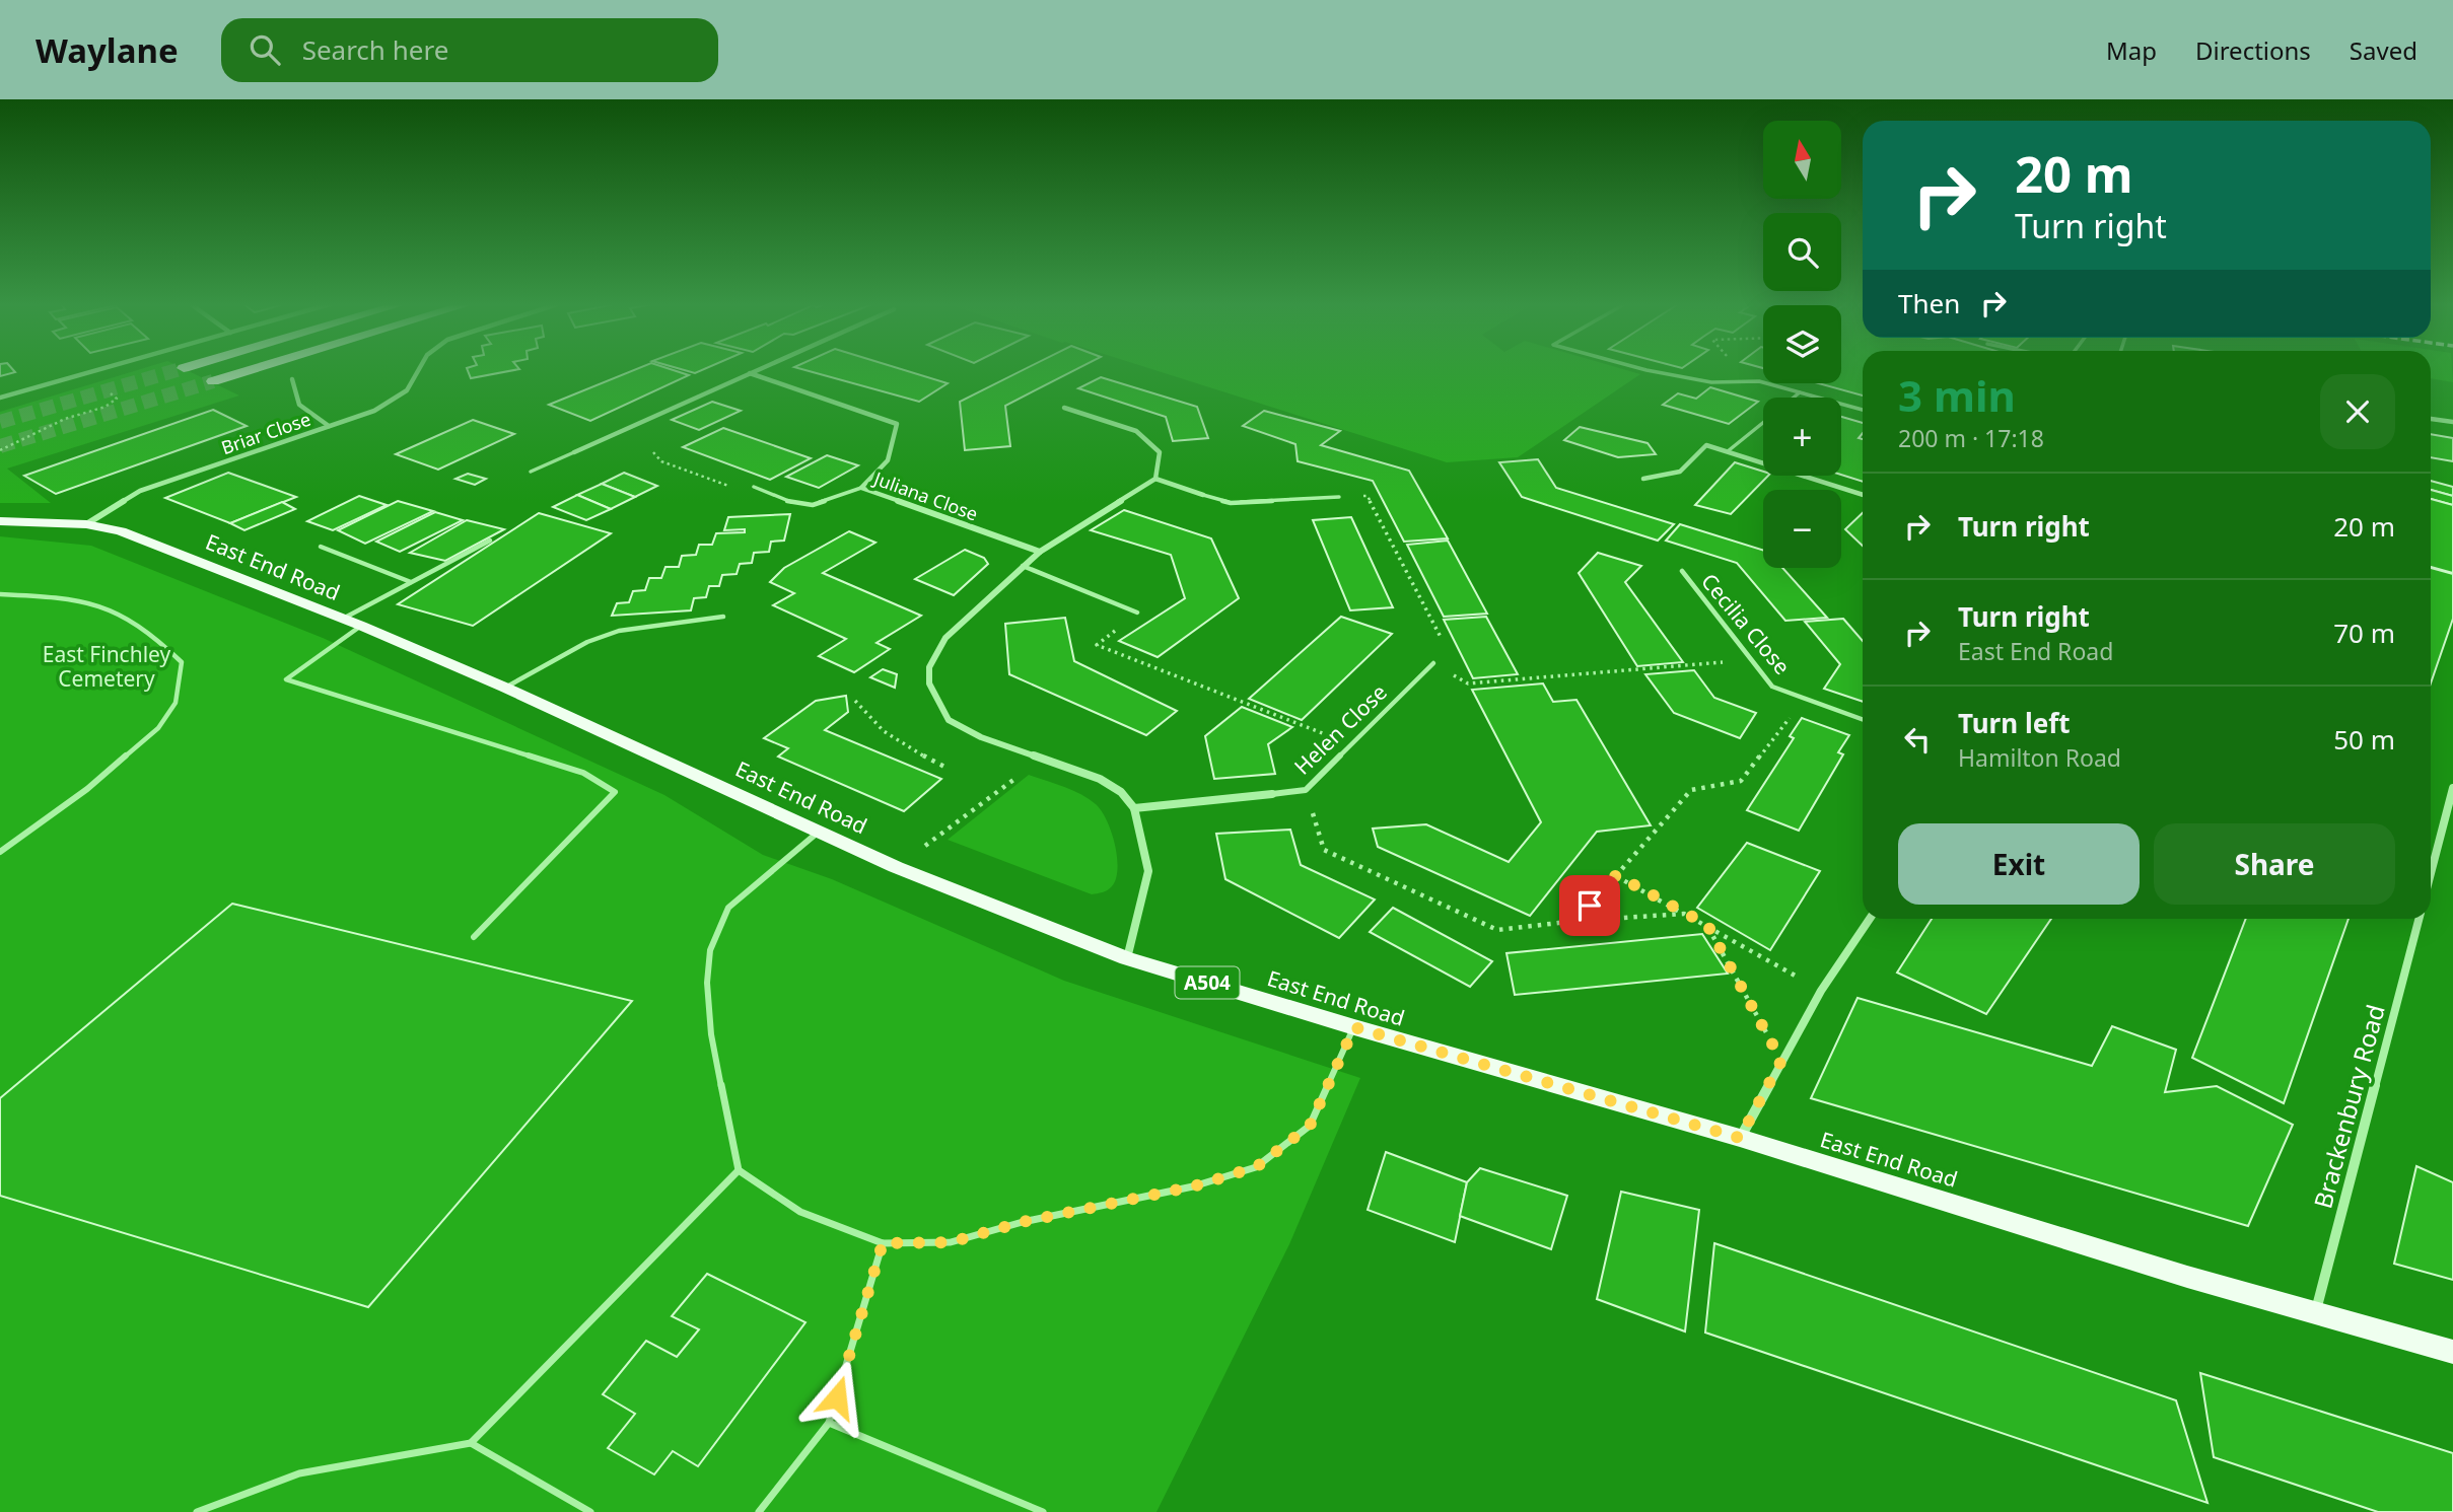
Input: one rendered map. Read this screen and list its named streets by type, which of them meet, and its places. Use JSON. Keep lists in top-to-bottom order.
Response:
{
  "streets": {
    "main road": ["East End Road", "A504"],
    "street": [
      "Briar Close",
      "Juliana Close",
      "Helen Close",
      "Brackenbury Road"
    ],
    "lane": ["Cecilia Close"]
  },
  "crossings": [
    ["Briar Close", "East End Road"],
    ["East End Road", "Brackenbury Road"]
  ],
  "parks": ["East Finchley Cemetery"],
  "north": "top",
  "page": {
    "header": "Waylane",
    "search": "Search here",
    "nav": ["Map", "Directions", "Saved"],
    "map_buttons": ["+", "−"],
    "turn": ["20 m", "Turn right"],
    "then": "Then",
    "heading": ["3 min", "200 m · 17:18"],
    "list": [
      {
        "name": "Turn right",
        "value": "20 m"
      },
      {
        "name": "Turn right",
        "note": "East End Road",
        "value": "70 m"
      },
      {
        "name": "Turn left",
        "note": "Hamilton Road",
        "value": "50 m"
      }
    ],
    "buttons": ["Exit", "Share"]
  }
}
